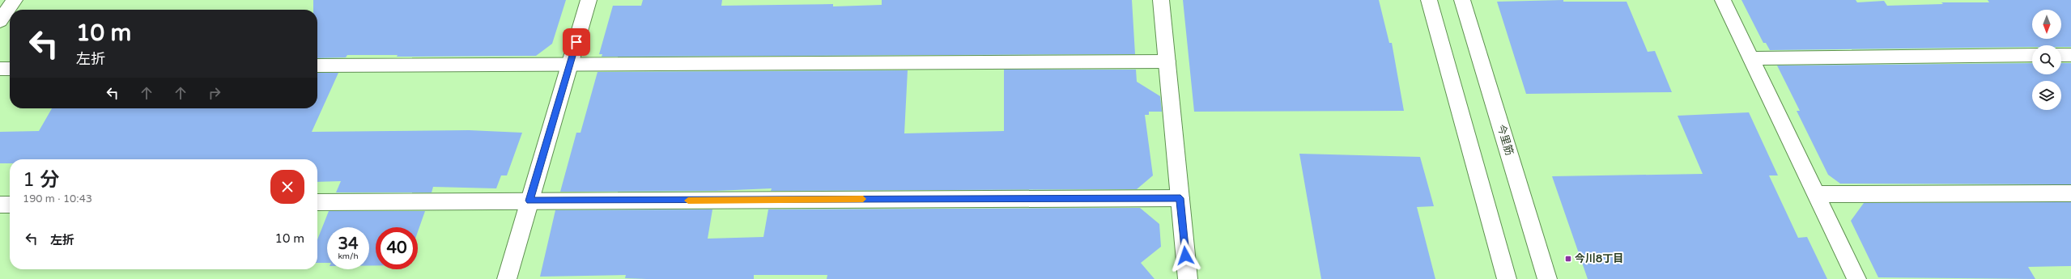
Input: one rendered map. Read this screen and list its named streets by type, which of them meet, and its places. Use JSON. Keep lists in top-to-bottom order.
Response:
{
  "streets": {
    "street": ["今里筋"]
  },
  "places": {
    "transit": ["今川8丁目"]
  },
  "north": "bottom",
  "page": {
    "turn": ["10 m", "左折"],
    "heading": ["1 分", "190 m · 10:43"],
    "list": [
      {
        "name": "左折",
        "value": "10 m"
      }
    ],
    "speed": "34 km/h",
    "limit": "40"
  }
}
